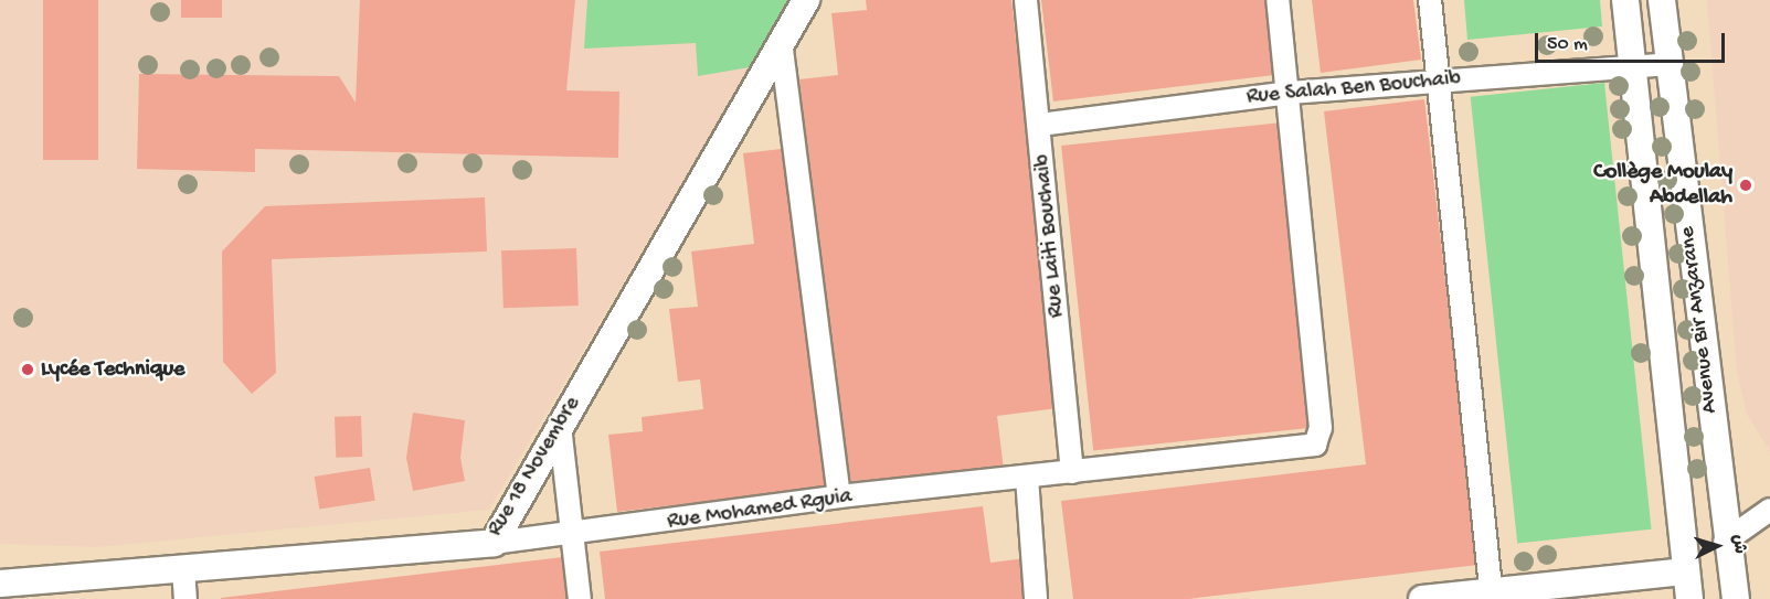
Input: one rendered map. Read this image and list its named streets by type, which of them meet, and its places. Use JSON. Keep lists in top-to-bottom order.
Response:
{
  "streets": {
    "street": [
      "Rue Salah Ben Bouchaib",
      "Rue Laiti Bouchaib",
      "Avenue Bir Anzarane",
      "Rue 18 Novembre",
      "Rue Mohamed Rguia"
    ]
  },
  "crossings": [
    ["Rue Salah Ben Bouchaib", "Rue Laiti Bouchaib"],
    ["Rue Salah Ben Bouchaib", "Avenue Bir Anzarane"],
    ["Rue Salah Ben Bouchaib", "Rue Mohamed Rguia"],
    ["Rue Laiti Bouchaib", "Rue Mohamed Rguia"],
    ["Rue 18 Novembre", "Rue Mohamed Rguia"]
  ],
  "places": ["Collège Moulay Abdellah", "Lycée Technique"],
  "scale_bar": "50 m",
  "north": "right"
}
